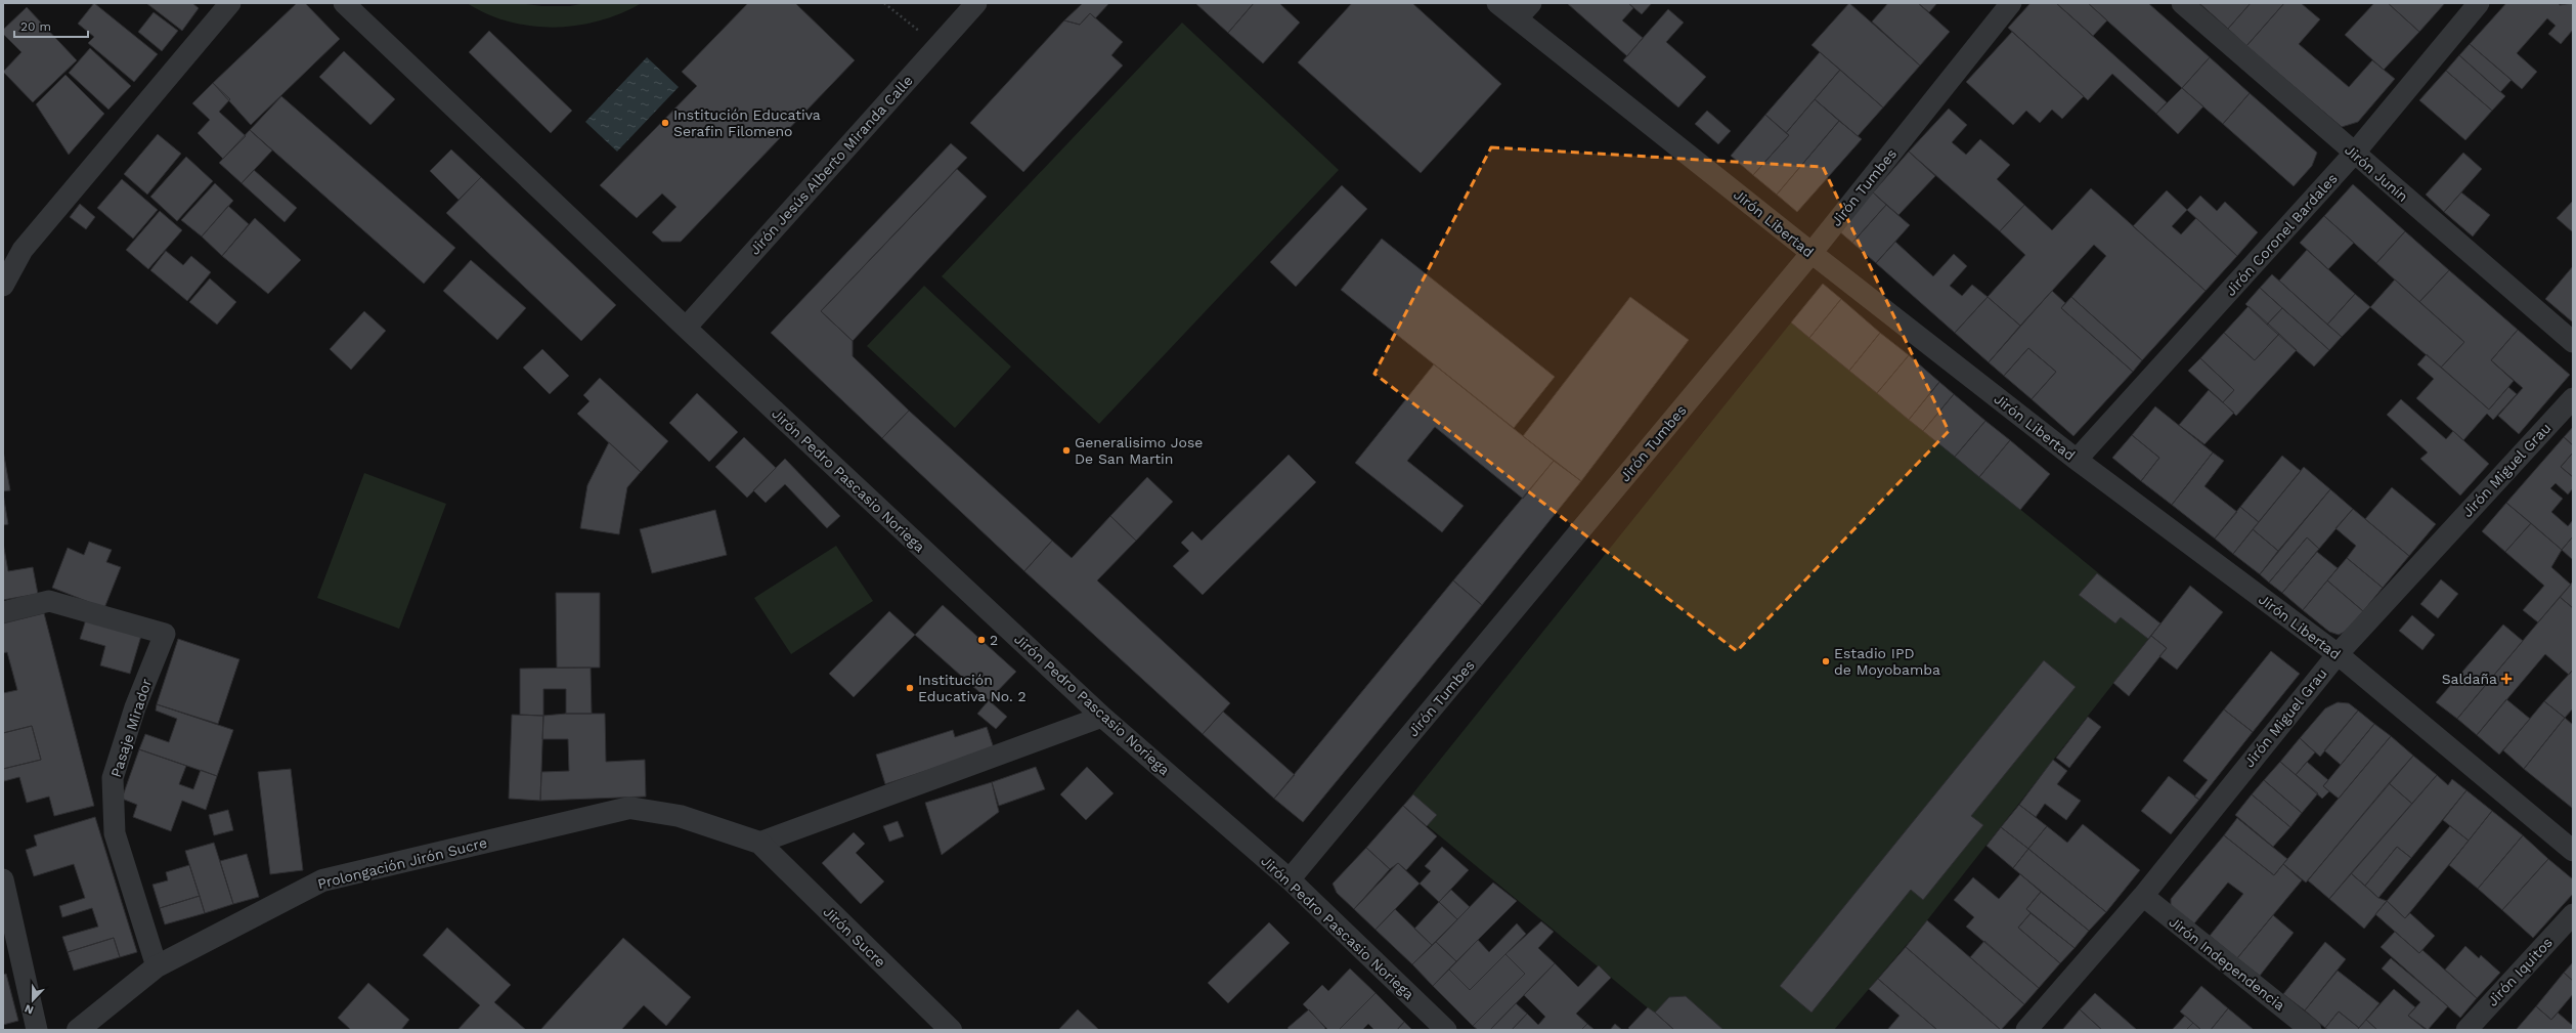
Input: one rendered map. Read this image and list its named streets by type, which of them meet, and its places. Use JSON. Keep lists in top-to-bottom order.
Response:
{
  "streets": {
    "street": [
      "Jirón Jesús Alberto Miranda Calle",
      "Jirón Junín",
      "Jirón Tumbes",
      "Jirón Libertad",
      "Jirón Coronel Bardales",
      "Jirón Miguel Grau",
      "Jirón Pedro Pascasio Noriega",
      "Pasaje Mirador",
      "Prolongación Jirón Sucre",
      "Jirón Sucre",
      "Jirón Independencia",
      "Jirón Iquitos"
    ]
  },
  "crossings": [
    ["Jirón Jesús Alberto Miranda Calle", "Jirón Pedro Pascasio Noriega"],
    ["Jirón Junín", "Jirón Coronel Bardales"],
    ["Jirón Tumbes", "Jirón Libertad"],
    ["Jirón Tumbes", "Jirón Pedro Pascasio Noriega"],
    ["Jirón Libertad", "Jirón Coronel Bardales"],
    ["Jirón Libertad", "Jirón Miguel Grau"],
    ["Jirón Miguel Grau", "Jirón Independencia"],
    ["Pasaje Mirador", "Prolongación Jirón Sucre"],
    ["Prolongación Jirón Sucre", "Jirón Sucre"]
  ],
  "places": {
    "other": [
      "Institución Educativa Serafin Filomeno",
      "Generalisimo Jose De San Martin",
      "2",
      "Estadio IPD de Moyobamba",
      "Institución Educativa No. 2"
    ],
    "health": ["Saldaña"]
  },
  "scale_bar": "20 m",
  "north": "bottom"
}
